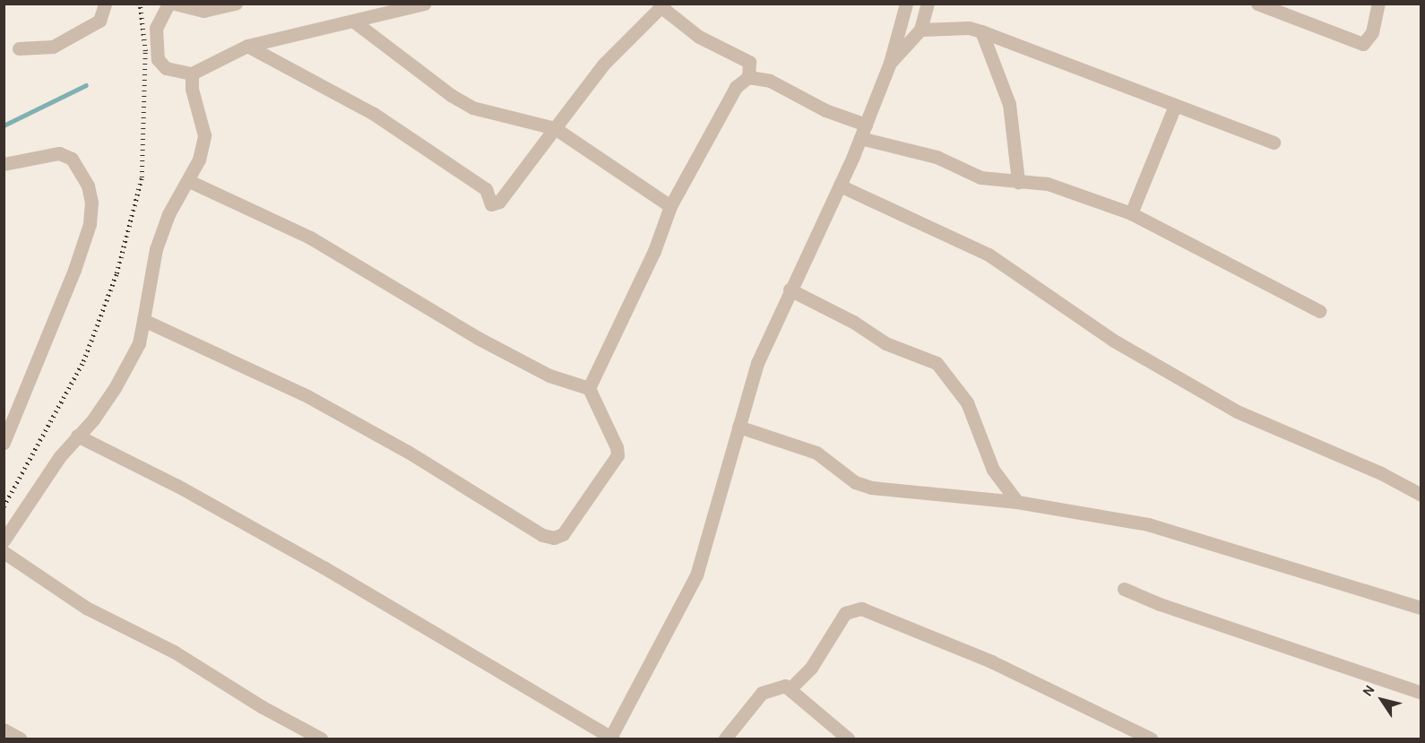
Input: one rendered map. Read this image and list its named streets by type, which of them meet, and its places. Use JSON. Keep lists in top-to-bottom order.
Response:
{
  "north": "top left"
}
